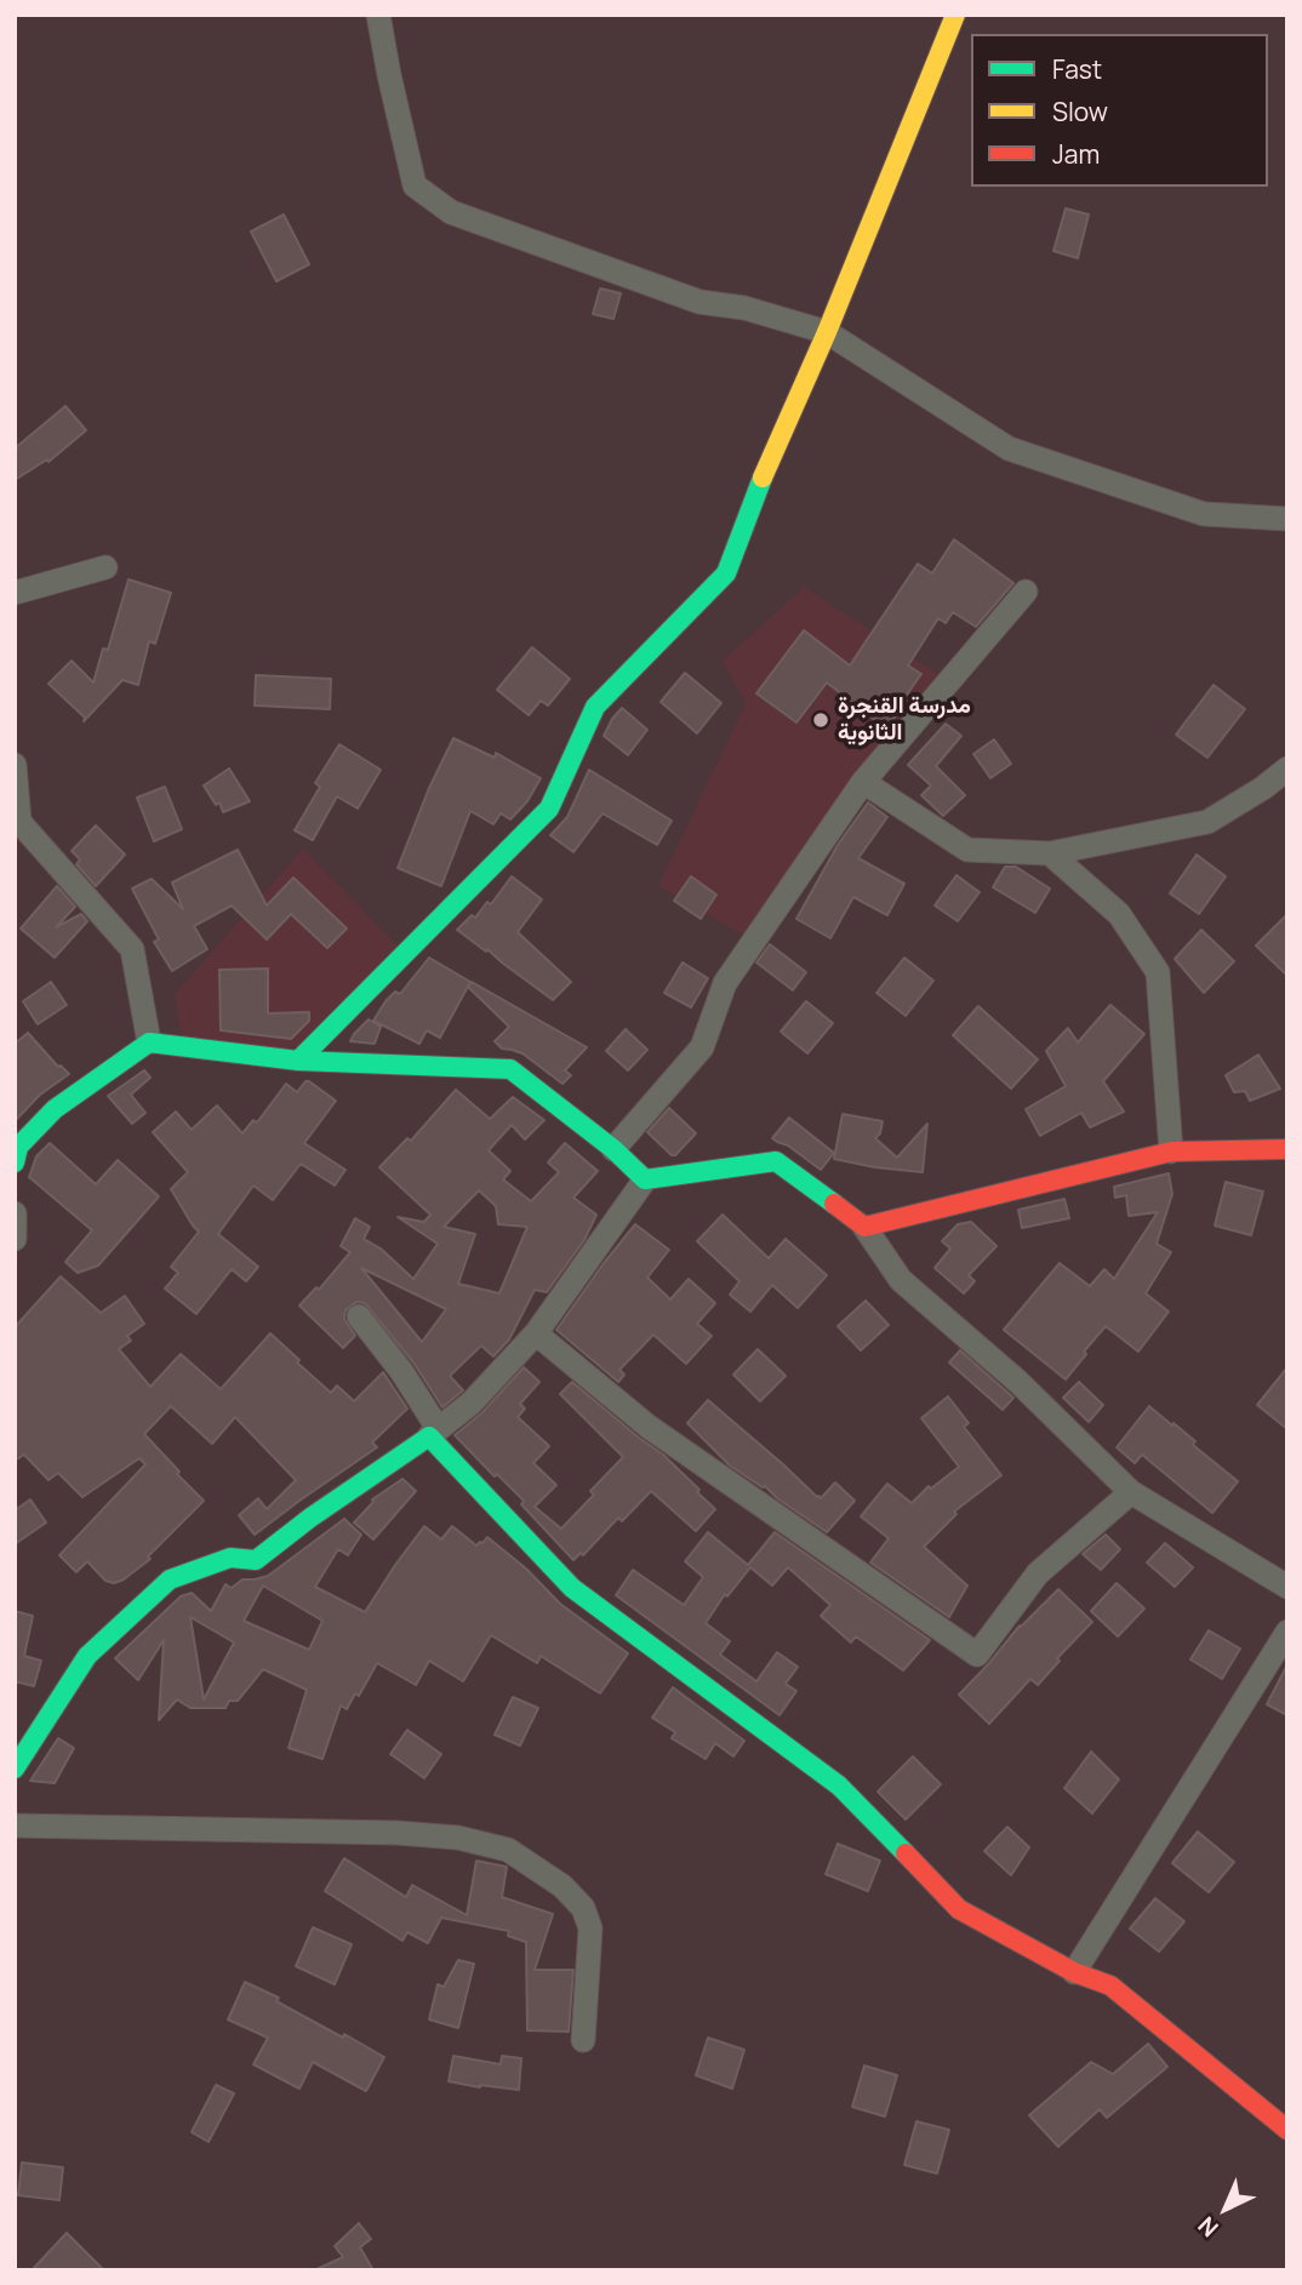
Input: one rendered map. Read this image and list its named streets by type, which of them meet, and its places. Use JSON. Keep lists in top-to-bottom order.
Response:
{
  "places": ["مدرسة القنجرة الثانوية"],
  "legend": ["Fast", "Slow", "Jam"],
  "north": "bottom left"
}
